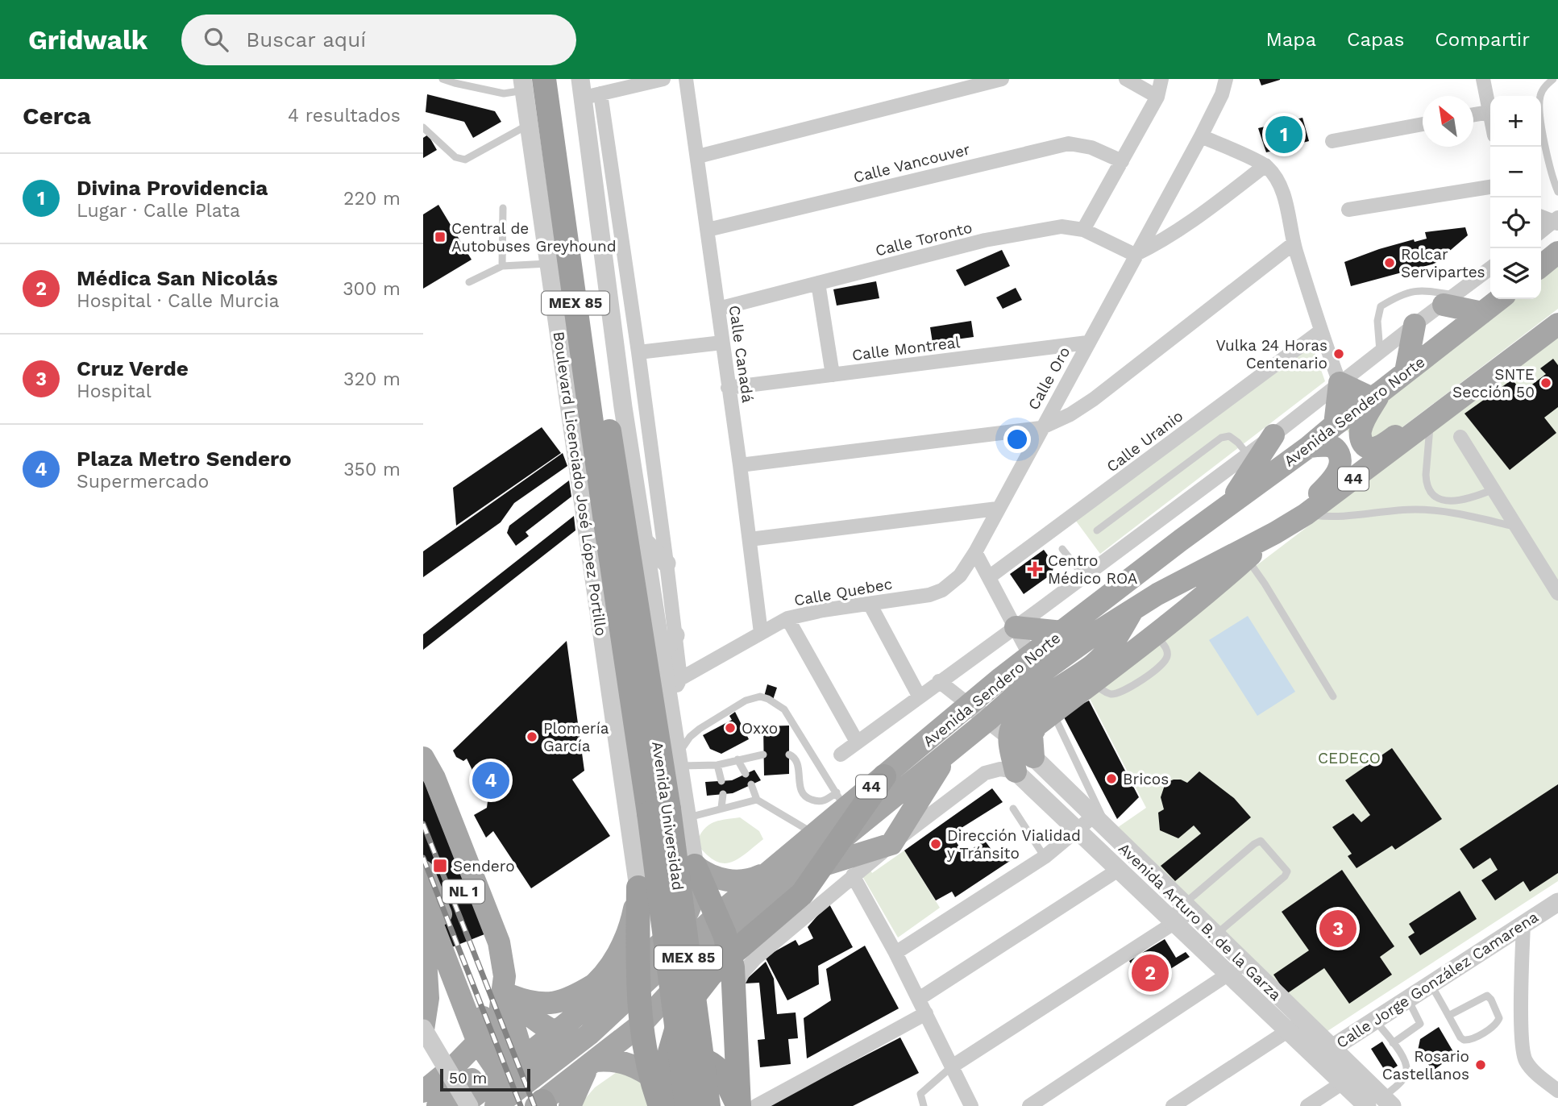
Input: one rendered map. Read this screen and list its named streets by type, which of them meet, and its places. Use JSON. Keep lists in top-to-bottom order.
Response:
{
  "streets": {
    "highway": ["MEX 85", "Boulevard Licenciado José López Portillo", "Avenida Universidad"],
    "main road": ["Avenida Sendero Norte", "44", "NL 1"],
    "street": [
      "Calle Vancouver",
      "Calle Toronto",
      "Calle Montreal",
      "Calle Canadá",
      "Calle Oro",
      "Calle Uranio",
      "Calle Quebec",
      "Avenida Arturo B. de la Garza",
      "Calle Jorge González Camarena"
    ]
  },
  "crossings": [
    ["Calle Vancouver", "Calle Canadá"],
    ["Calle Toronto", "Calle Canadá"],
    ["Calle Toronto", "Calle Oro"],
    ["MEX 85", "Boulevard Licenciado José López Portillo"],
    ["MEX 85", "Avenida Universidad"],
    ["Calle Montreal", "Calle Canadá"],
    ["Calle Montreal", "Calle Oro"],
    ["Calle Canadá", "Calle Quebec"],
    ["Calle Oro", "Calle Quebec"],
    ["Avenida Sendero Norte", "NL 1"],
    ["Boulevard Licenciado José López Portillo", "Avenida Universidad"],
    ["Avenida Arturo B. de la Garza", "Calle Jorge González Camarena"]
  ],
  "parks": ["CEDECO"],
  "places": {
    "transit": ["Central de Autobuses Greyhound", "Sendero"],
    "other": [
      "Rolcar Servipartes",
      "Vulka 24 Horas Centenario",
      "SNTE Sección 50",
      "Oxxo",
      "Plomería García",
      "Bricos",
      "Dirección Vialidad y Tránsito",
      "Rosario Castellanos"
    ],
    "health": ["Centro Médico ROA"]
  },
  "scale_bar": "50 m",
  "north": "top left",
  "page": {
    "header": "Gridwalk",
    "search": "Buscar aquí",
    "nav": ["Mapa", "Capas", "Compartir"],
    "heading": ["Cerca", "4 resultados"],
    "map_buttons": ["+", "−"],
    "pins": [
      "1",
      "4",
      "3",
      "2"
    ],
    "list": [
      {
        "mark": "1",
        "name": "Divina Providencia",
        "note": "Lugar · Calle Plata",
        "value": "220 m"
      },
      {
        "mark": "2",
        "name": "Médica San Nicolás",
        "note": "Hospital · Calle Murcia",
        "value": "300 m"
      },
      {
        "mark": "3",
        "name": "Cruz Verde",
        "note": "Hospital",
        "value": "320 m"
      },
      {
        "mark": "4",
        "name": "Plaza Metro Sendero",
        "note": "Supermercado",
        "value": "350 m"
      }
    ],
    "scale": "50 m"
  }
}
